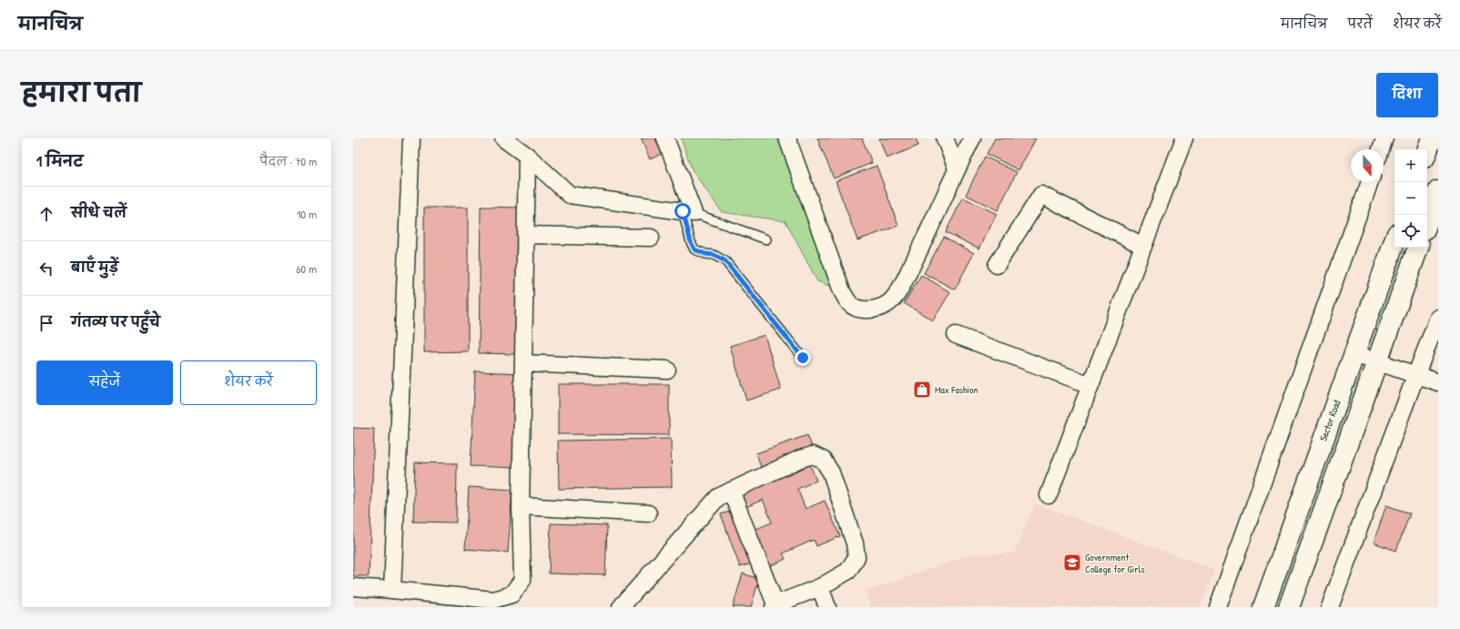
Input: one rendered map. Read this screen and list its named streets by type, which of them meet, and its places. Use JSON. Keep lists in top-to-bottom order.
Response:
{
  "streets": {
    "main road": ["Sector Road"]
  },
  "places": {
    "shop": ["Max Fashion"],
    "school or university": ["Government College for Girls"]
  },
  "north": "bottom",
  "page": {
    "header": "मानचित्र",
    "nav": ["मानचित्र", "परतें", "शेयर करें"],
    "title": "हमारा पता",
    "buttons": [
      "दिशा",
      ["सहेजें", "शेयर करें"]
    ],
    "heading": ["1 मिनट", "पैदल · 70 m"],
    "map_buttons": ["+", "−"],
    "list": [
      ["सीधे चलें", "10 m"],
      ["बाएँ मुड़ें", "60 m"],
      "गंतव्य पर पहुँचे"
    ]
  }
}
